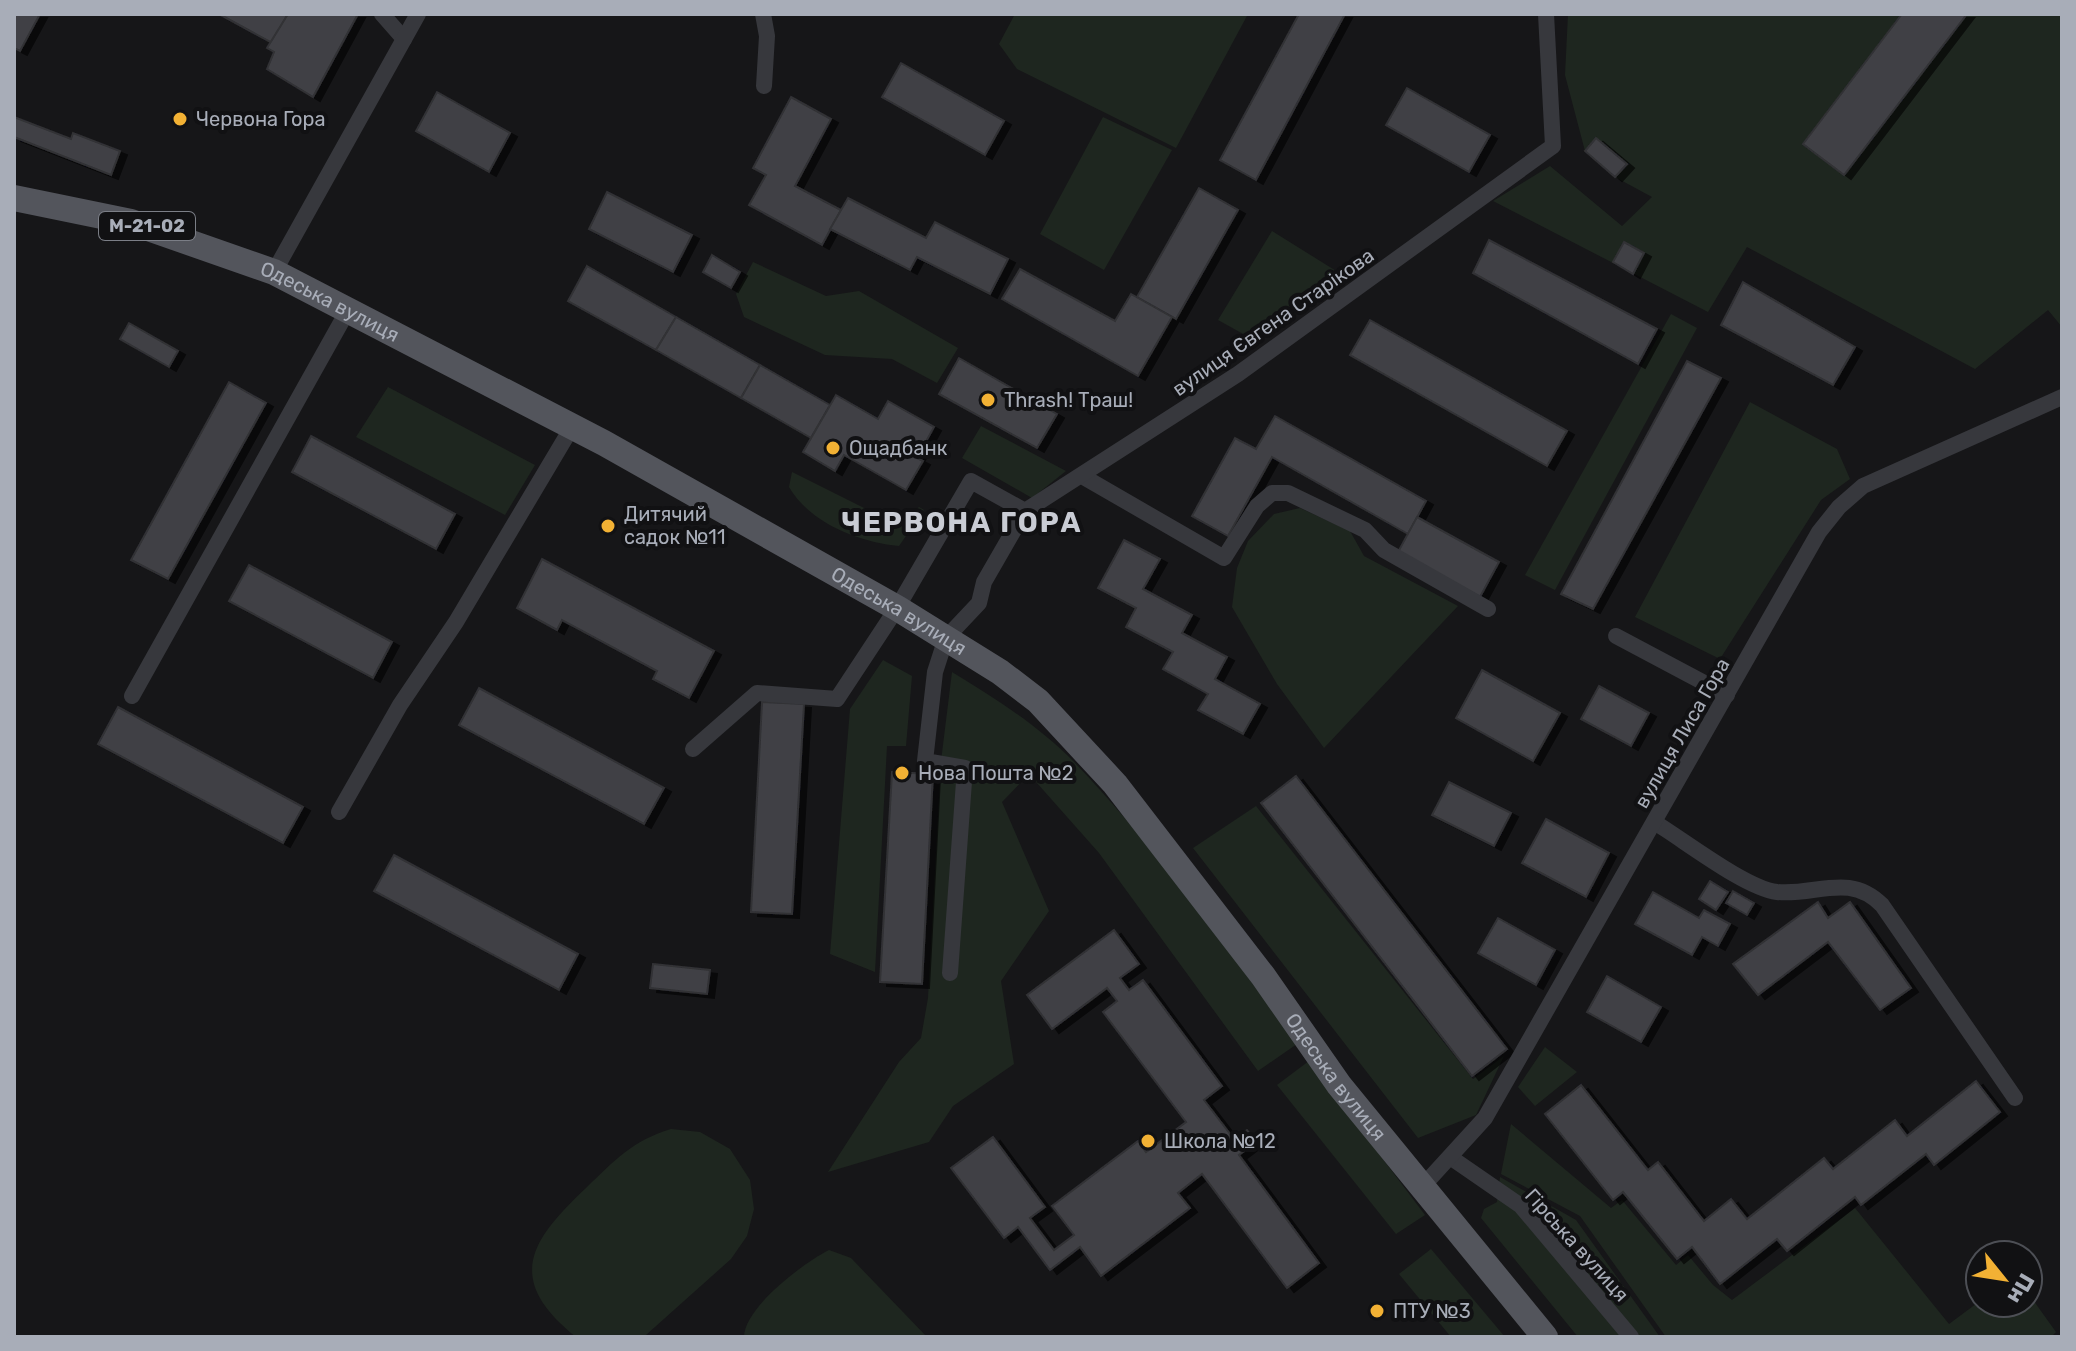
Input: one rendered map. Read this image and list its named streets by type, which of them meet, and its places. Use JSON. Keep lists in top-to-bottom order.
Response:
{
  "streets": {
    "main road": ["М-21-02", "Одеська вулиця"],
    "street": ["вулиця Євгена Старікова", "вулиця Лиса Гора", "Гірська вулиця"]
  },
  "crossings": [
    ["Одеська вулиця", "вулиця Євгена Старікова"],
    ["Одеська вулиця", "вулиця Лиса Гора"],
    ["вулиця Лиса Гора", "Гірська вулиця"]
  ],
  "districts": ["ЧЕРВОНА ГОРА"],
  "places": [
    "Червона Гора",
    "Thrash! Траш!",
    "Ощадбанк",
    "Дитячий садок №11",
    "Нова Пошта №2",
    "Школа №12",
    "ПТУ №3"
  ],
  "north": "bottom right"
}
